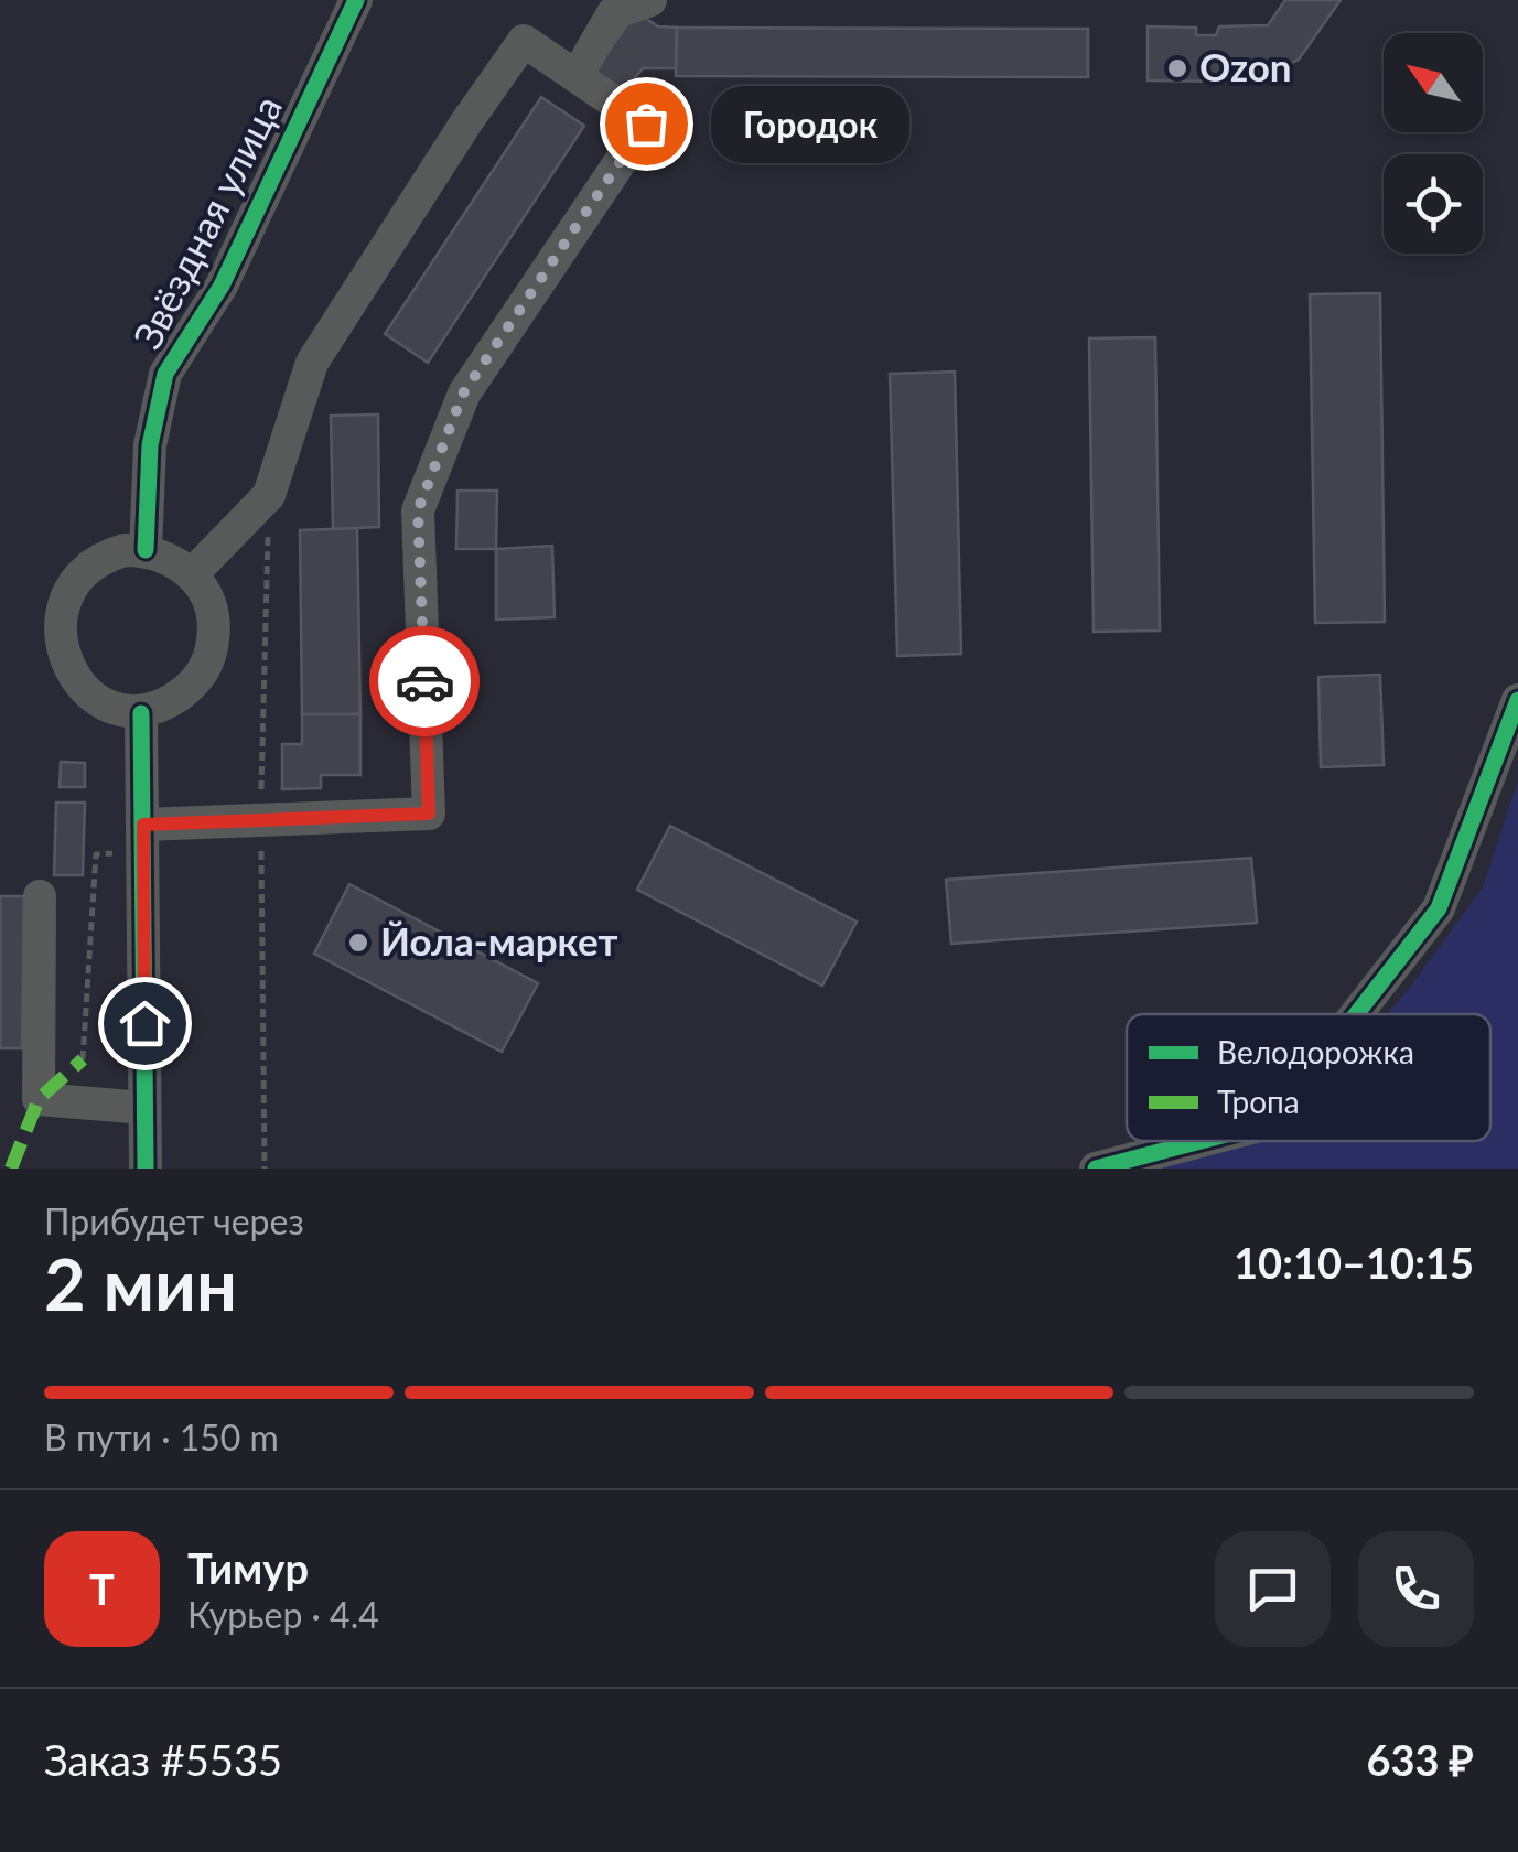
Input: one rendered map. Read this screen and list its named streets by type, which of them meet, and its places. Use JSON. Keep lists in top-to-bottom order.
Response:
{
  "streets": {
    "street": ["Звёздная улица"]
  },
  "places": ["Ozon", "Городок", "Йола-маркет"],
  "legend": ["Велодорожка", "Тропа"],
  "north": "top left",
  "page": {
    "bubble": "Городок",
    "heading": ["2 мин", "Прибудет через", "10:10–10:15"],
    "panel": [
      "Тимур",
      "Курьер · 4.4",
      "Заказ #5535",
      "633 ₽"
    ],
    "bar": "В пути · 150 m",
    "round": "Т"
  }
}
